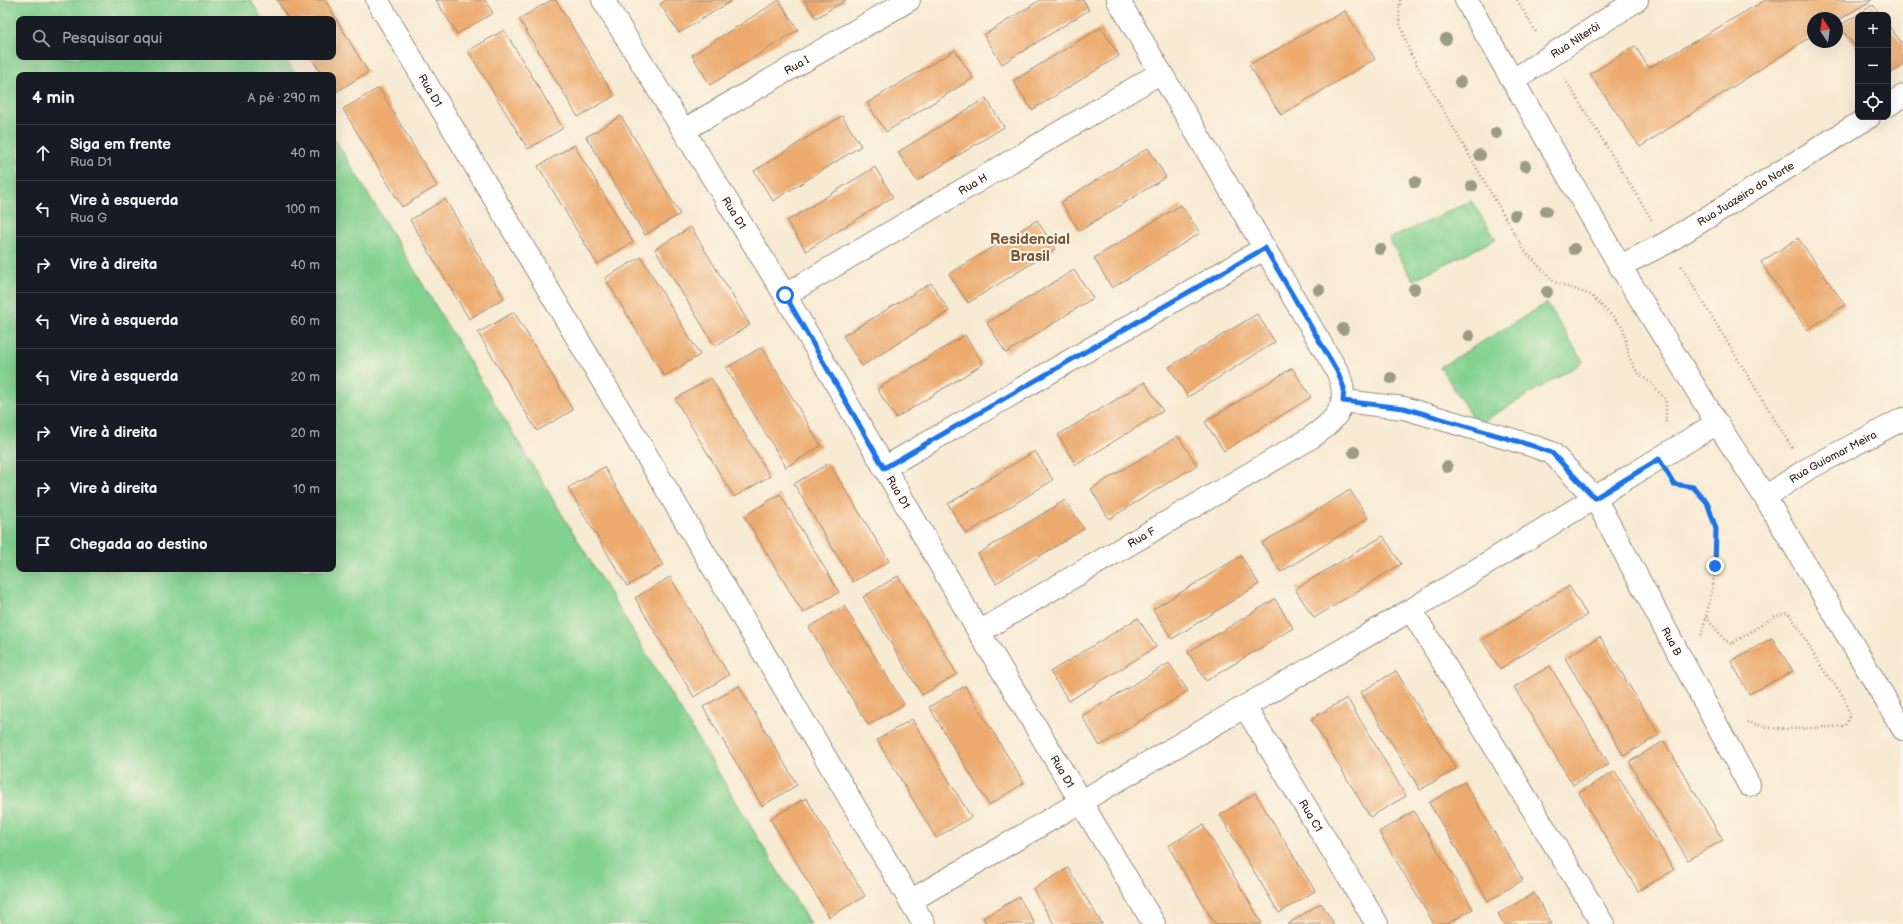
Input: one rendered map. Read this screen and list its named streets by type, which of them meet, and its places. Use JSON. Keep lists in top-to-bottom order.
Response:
{
  "streets": {
    "street": [
      "Rua Niterói",
      "Rua I",
      "Rua D1",
      "Rua H",
      "Rua Juazeiro do Norte",
      "Rua Guiomar Meira",
      "Rua F",
      "Rua B",
      "Rua C1"
    ]
  },
  "crossings": [
    ["Rua I", "Rua D1"],
    ["Rua D1", "Rua H"],
    ["Rua D1", "Rua F"],
    ["Rua F", "Rua B"]
  ],
  "districts": ["Residencial Brasil"],
  "north": "top",
  "page": {
    "map_buttons": ["+", "−"],
    "search": "Pesquisar aqui",
    "heading": ["4 min", "A pé · 290 m"],
    "list": [
      ["Siga em frente", "Rua D1", "40 m"],
      ["Vire à esquerda", "Rua G", "100 m"],
      ["Vire à direita", "40 m"],
      ["Vire à esquerda", "60 m"],
      ["Vire à esquerda", "20 m"],
      ["Vire à direita", "20 m"],
      ["Vire à direita", "10 m"],
      "Chegada ao destino"
    ]
  }
}
